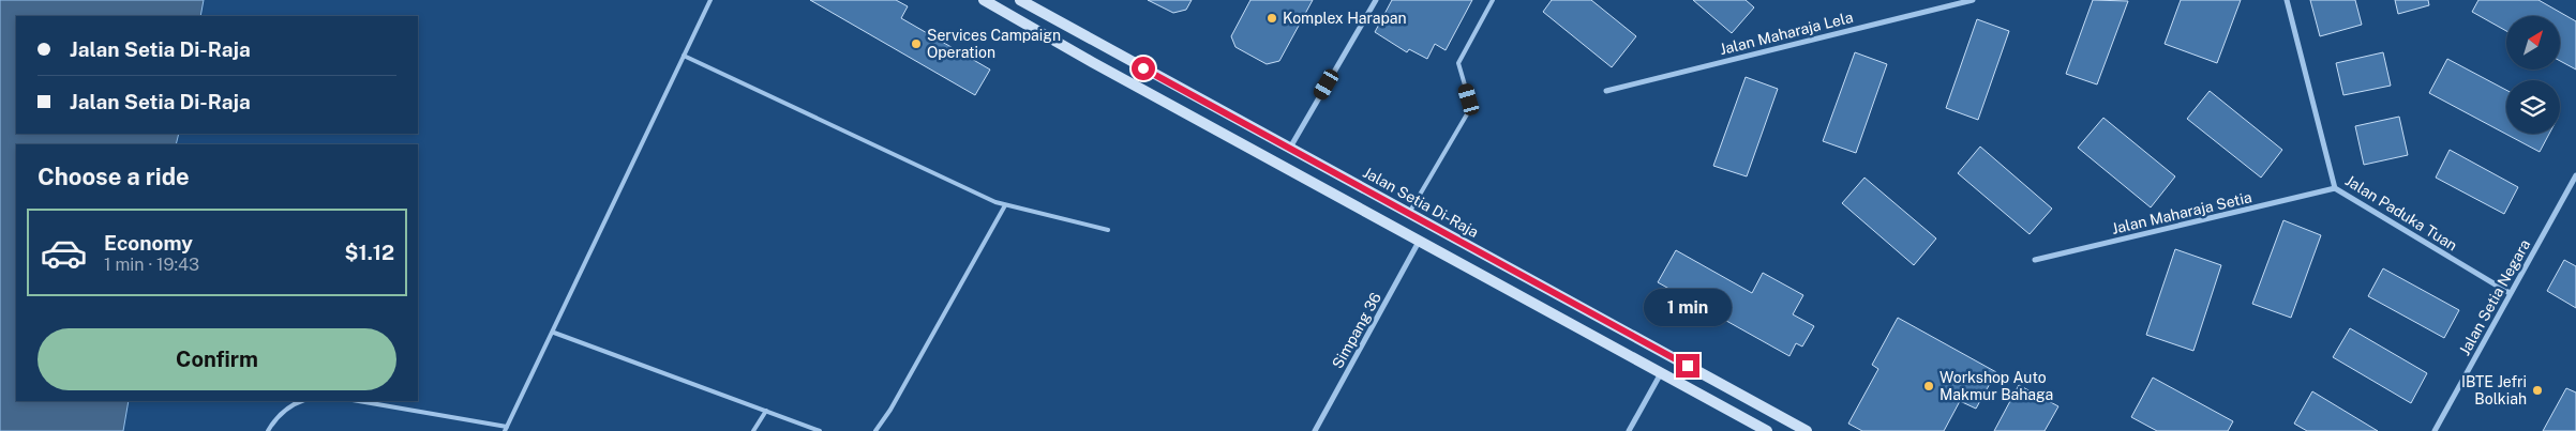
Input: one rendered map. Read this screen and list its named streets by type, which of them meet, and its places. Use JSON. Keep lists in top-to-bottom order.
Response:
{
  "streets": {
    "main road": ["Jalan Setia Di-Raja"],
    "street": [
      "Jalan Maharaja Lela",
      "Jalan Maharaja Setia",
      "Jalan Paduka Tuan",
      "Jalan Setia Negara",
      "Simpang 36"
    ]
  },
  "crossings": [
    ["Jalan Maharaja Setia", "Jalan Paduka Tuan"],
    ["Jalan Paduka Tuan", "Jalan Setia Negara"]
  ],
  "places": [
    "Komplex Harapan",
    "Services Campaign Operation",
    "Workshop Auto Makmur Bahaga",
    "IBTE Jefri Bolkiah"
  ],
  "north": "top right",
  "page": {
    "banner": ["Jalan Setia Di-Raja", "Jalan Setia Di-Raja"],
    "heading": "Choose a ride",
    "list": [
      {
        "name": "Economy",
        "note": "1 min · 19:43",
        "value": "$1.12"
      }
    ],
    "bubble": "1 min",
    "buttons": "Confirm"
  }
}
